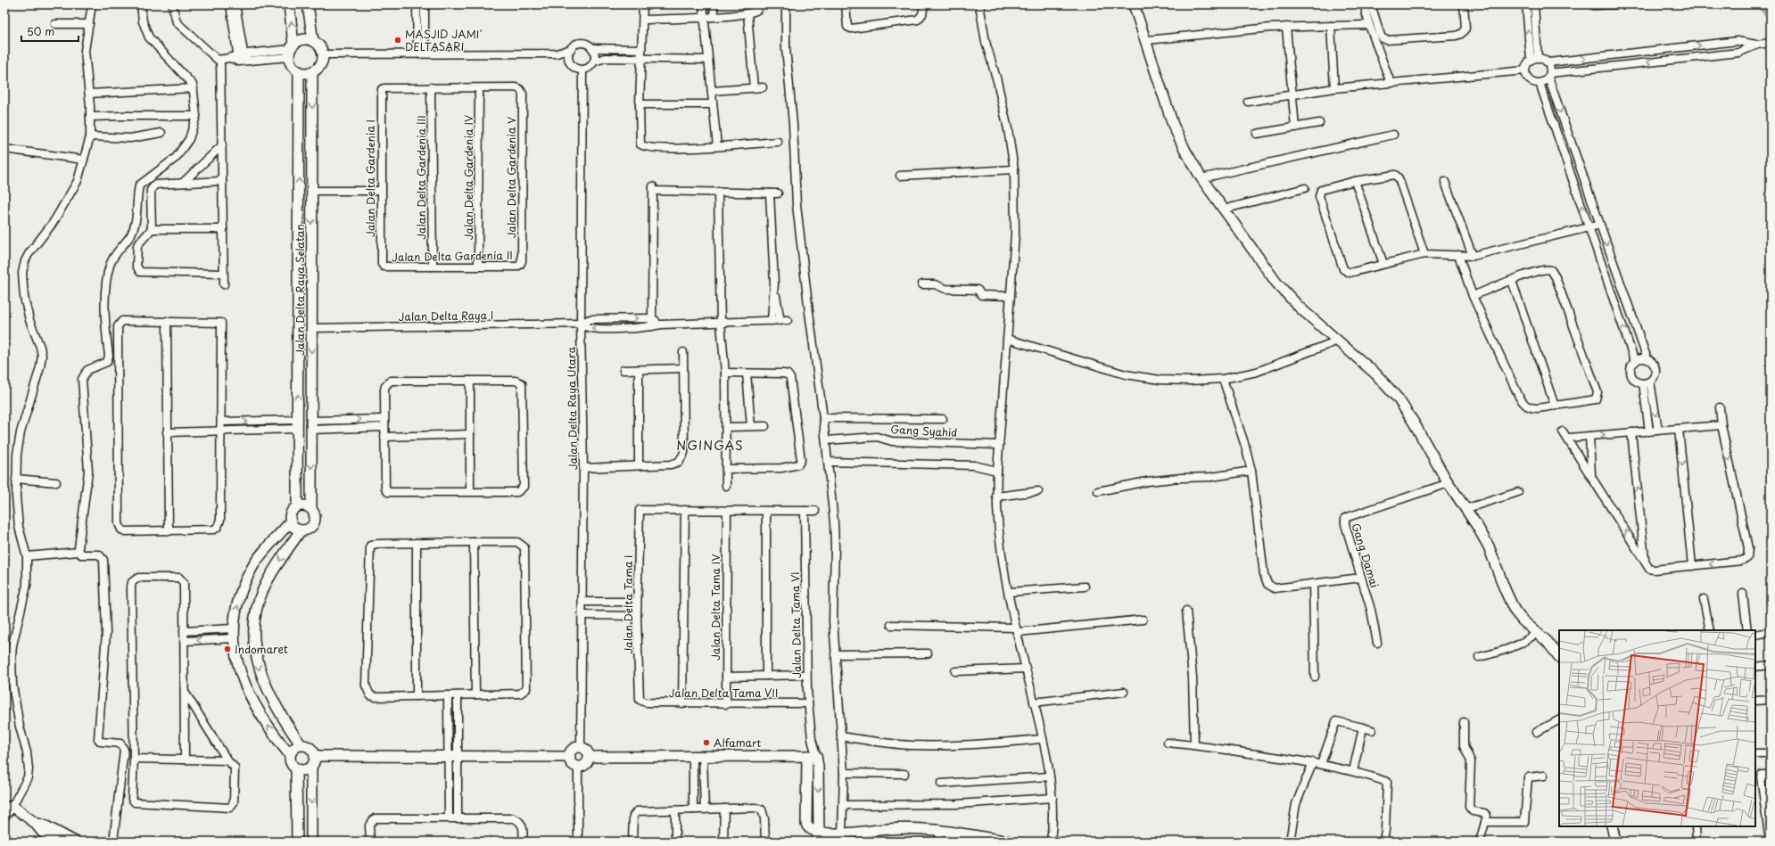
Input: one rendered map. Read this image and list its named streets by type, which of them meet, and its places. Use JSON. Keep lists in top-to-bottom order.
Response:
{
  "streets": {
    "street": [
      "Jalan Delta Gardenia III",
      "Jalan Delta Gardenia IV",
      "Jalan Delta Gardenia V",
      "Jalan Delta Gardenia I",
      "Jalan Delta Gardenia II",
      "Jalan Delta Raya Selatan",
      "Jalan Delta Raya I",
      "Jalan Delta Raya Utara",
      "Gang Syahid",
      "Gang Damai",
      "Jalan Delta Tama I",
      "Jalan Delta Tama IV",
      "Jalan Delta Tama VI",
      "Jalan Delta Tama VII"
    ]
  },
  "crossings": [
    ["Jalan Delta Gardenia III", "Jalan Delta Gardenia I"],
    ["Jalan Delta Gardenia III", "Jalan Delta Gardenia II"],
    ["Jalan Delta Gardenia IV", "Jalan Delta Gardenia V"],
    ["Jalan Delta Gardenia IV", "Jalan Delta Gardenia II"],
    ["Jalan Delta Gardenia V", "Jalan Delta Gardenia II"],
    ["Jalan Delta Gardenia I", "Jalan Delta Gardenia II"],
    ["Jalan Delta Raya Selatan", "Jalan Delta Raya I"],
    ["Jalan Delta Raya I", "Jalan Delta Raya Utara"],
    ["Jalan Delta Tama I", "Jalan Delta Tama VII"],
    ["Jalan Delta Tama IV", "Jalan Delta Tama VII"],
    ["Jalan Delta Tama VI", "Jalan Delta Tama VII"]
  ],
  "districts": ["NGINGAS"],
  "places": ["MASJID JAMI' DELTASARI", "Indomaret", "Alfamart"],
  "scale_bar": "50 m"
}
